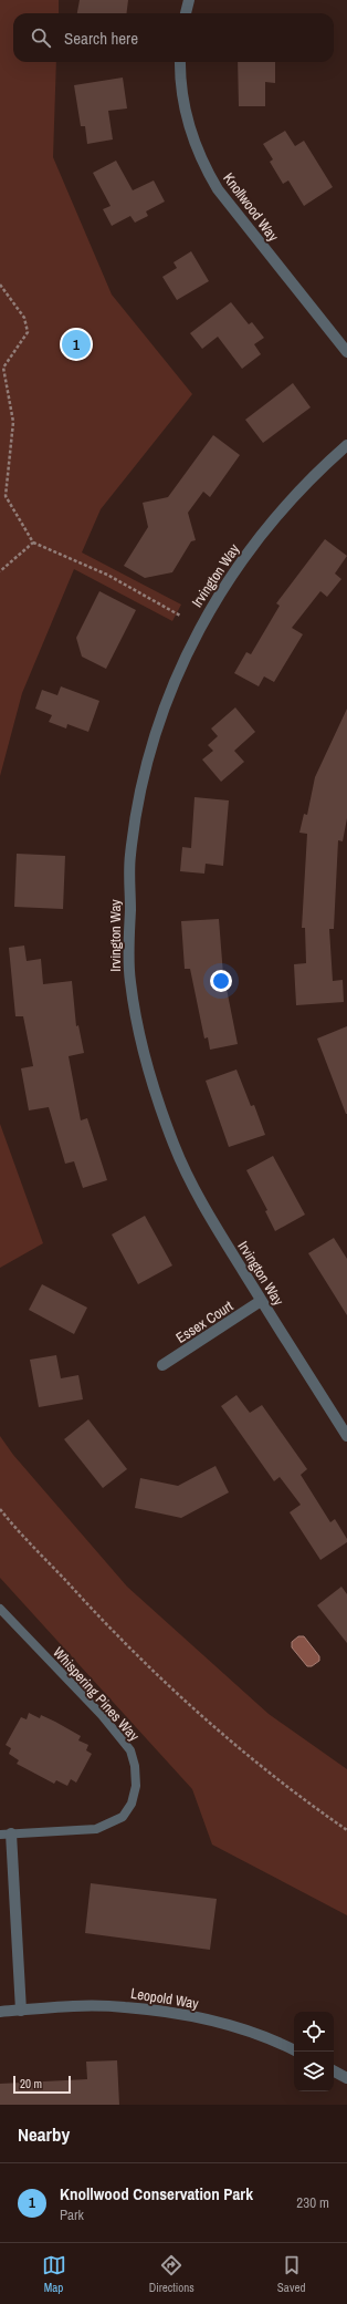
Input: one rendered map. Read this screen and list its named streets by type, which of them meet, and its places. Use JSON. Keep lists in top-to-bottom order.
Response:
{
  "streets": {
    "street": [
      "Knollwood Way",
      "Irvington Way",
      "Essex Court",
      "Leopold Way"
    ],
    "lane": ["Whispering Pines Way"]
  },
  "crossings": [
    ["Irvington Way", "Essex Court"]
  ],
  "scale_bar": "20 m",
  "page": {
    "search": "Search here",
    "pins": "1",
    "scale": "20 m",
    "heading": "Nearby",
    "list": [
      {
        "mark": "1",
        "name": "Knollwood Conservation Park",
        "note": "Park",
        "value": "230 m"
      }
    ],
    "nav": ["Map", "Directions", "Saved"]
  }
}
